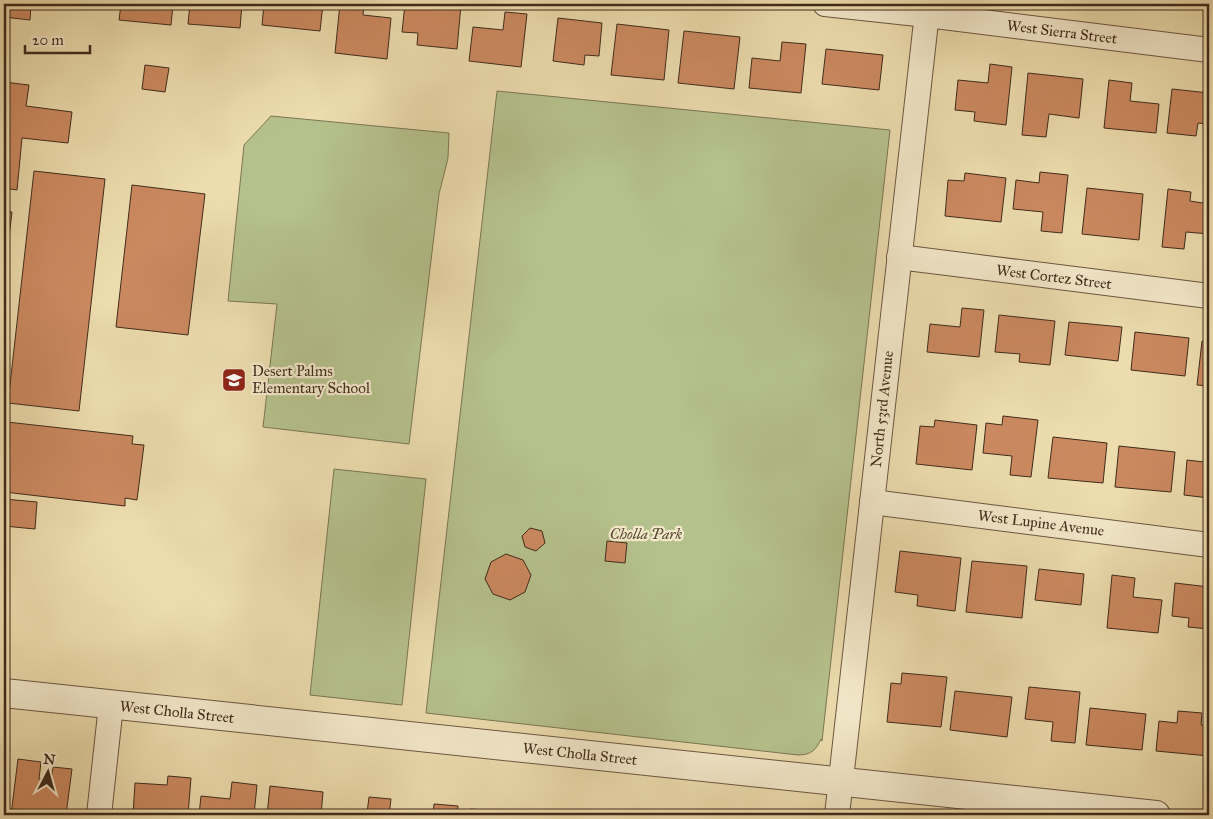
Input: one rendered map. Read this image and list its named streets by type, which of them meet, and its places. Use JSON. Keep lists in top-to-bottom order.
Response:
{
  "streets": {
    "street": [
      "West Sierra Street",
      "West Cortez Street",
      "North 53rd Avenue",
      "West Lupine Avenue",
      "West Cholla Street"
    ]
  },
  "crossings": [
    ["West Sierra Street", "North 53rd Avenue"],
    ["West Cortez Street", "North 53rd Avenue"],
    ["North 53rd Avenue", "West Lupine Avenue"],
    ["North 53rd Avenue", "West Cholla Street"]
  ],
  "parks": ["Cholla Park"],
  "places": {
    "school or university": ["Desert Palms Elementary School"]
  },
  "scale_bar": "20 m",
  "north": "top"
}
